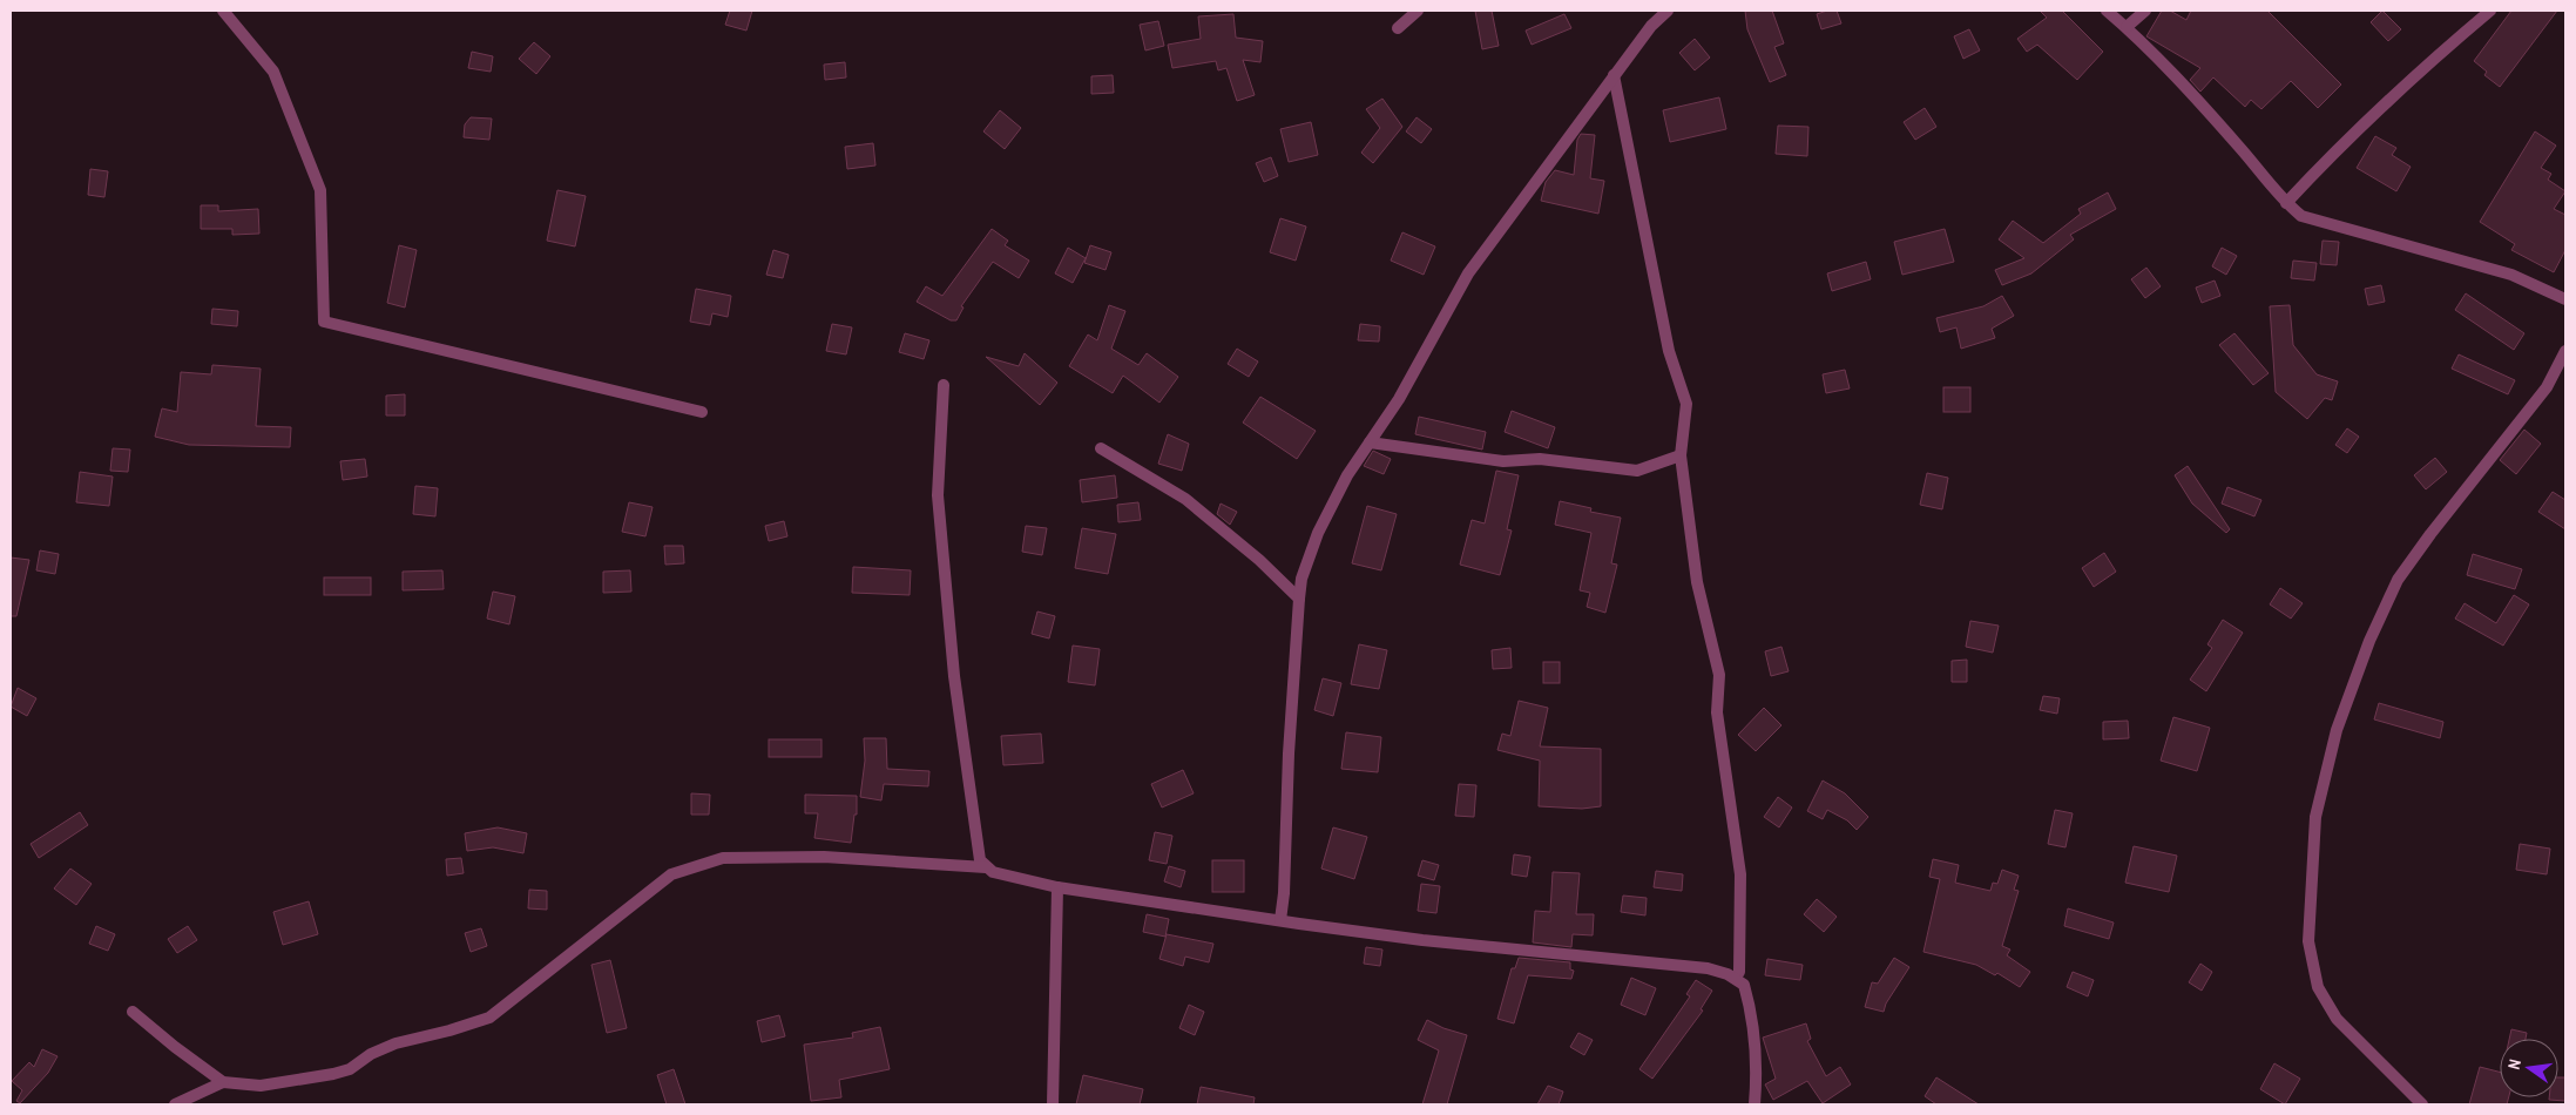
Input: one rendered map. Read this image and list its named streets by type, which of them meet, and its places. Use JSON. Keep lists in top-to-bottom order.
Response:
{
  "north": "left"
}
